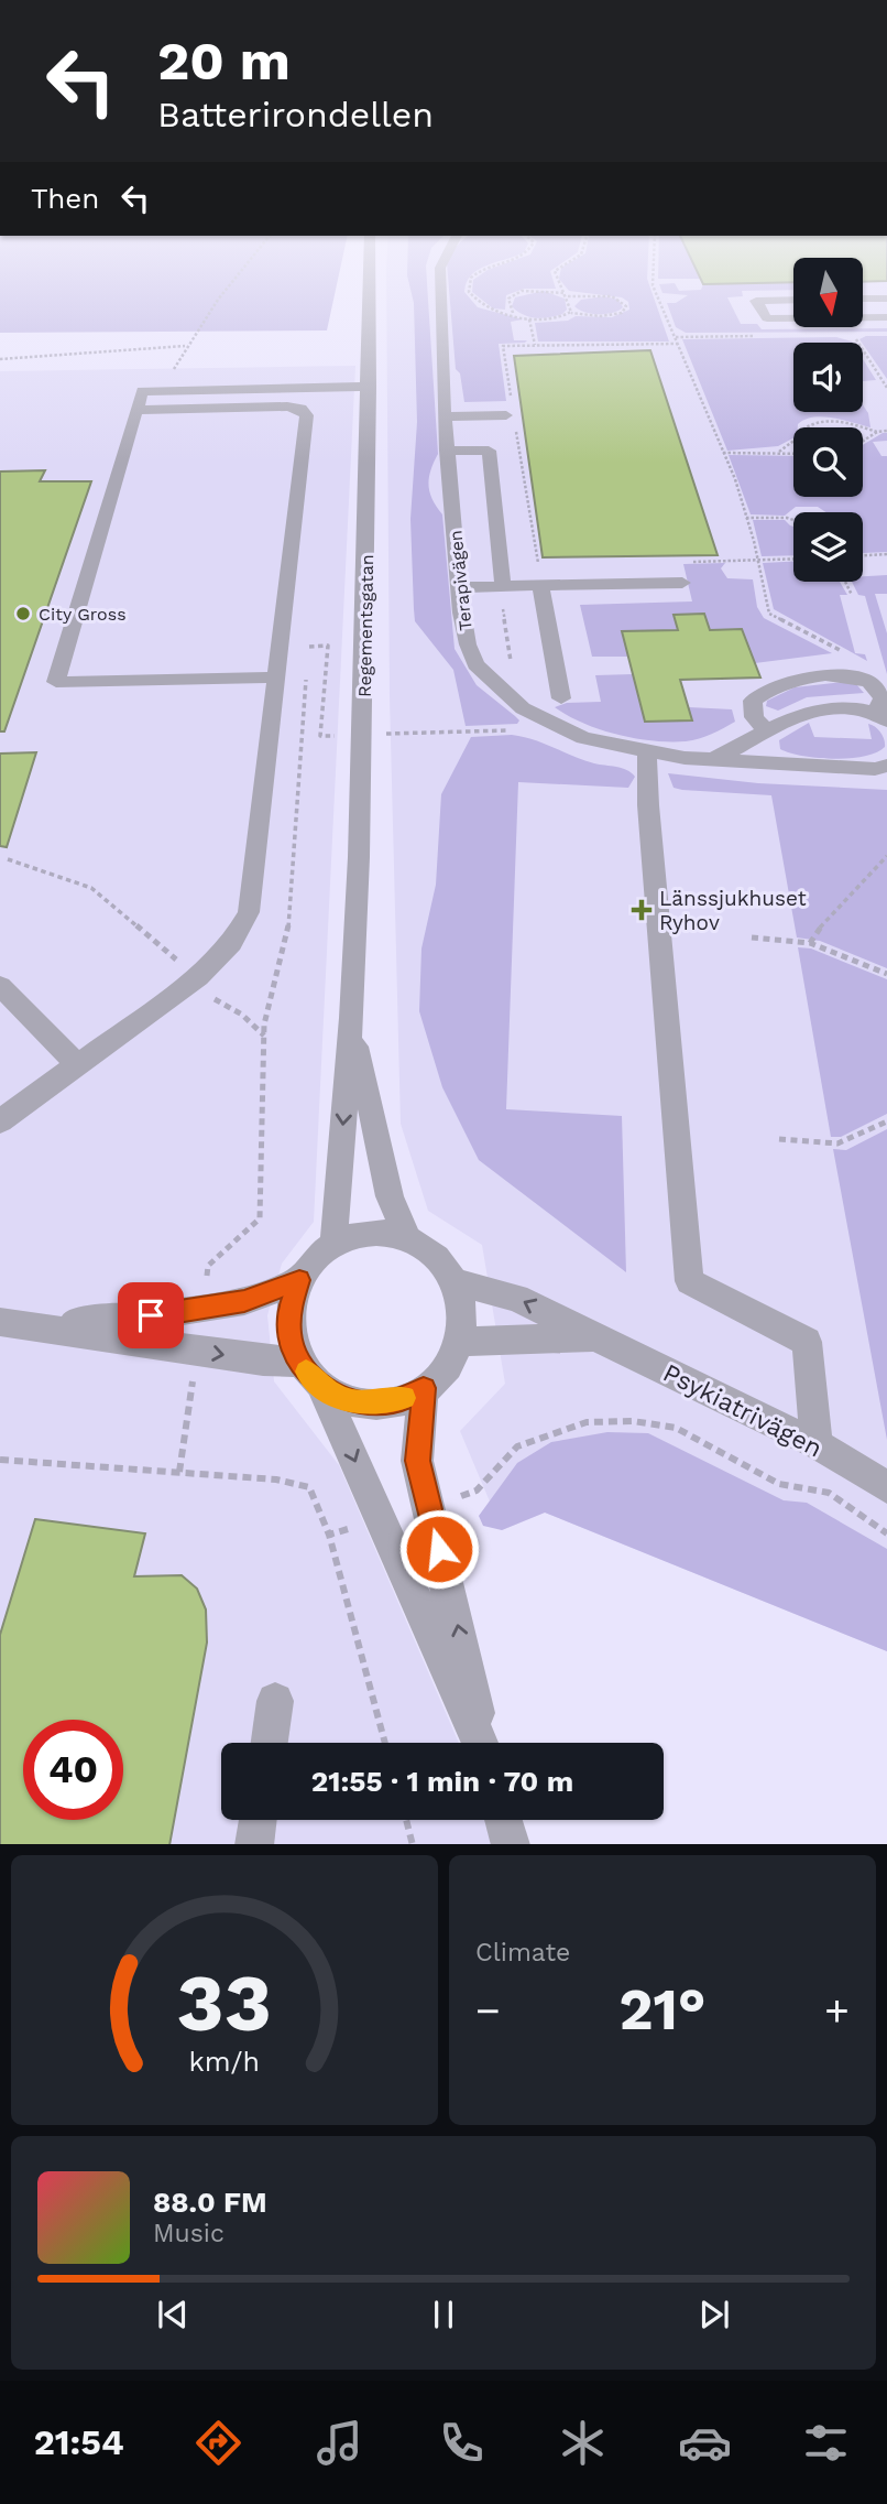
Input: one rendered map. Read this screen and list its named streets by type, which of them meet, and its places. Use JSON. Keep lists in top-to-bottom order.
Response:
{
  "streets": {
    "street": ["Terapivägen", "Regementsgatan", "Psykiatrivägen"]
  },
  "crossings": [
    ["Regementsgatan", "Psykiatrivägen"]
  ],
  "places": {
    "other": ["City Gross"],
    "health": ["Länssjukhuset Ryhov"]
  },
  "north": "bottom",
  "page": {
    "turn": ["20 m", "Batterirondellen"],
    "then": "Then",
    "limit": "40",
    "trip": "21:55 · 1 min · 70 m",
    "tile": "Climate",
    "heat": ["−", "21°", "+"],
    "song": ["88.0 FM", "Music"],
    "tabs": "21:54",
    "gauge": ["33", "km/h"]
  }
}
